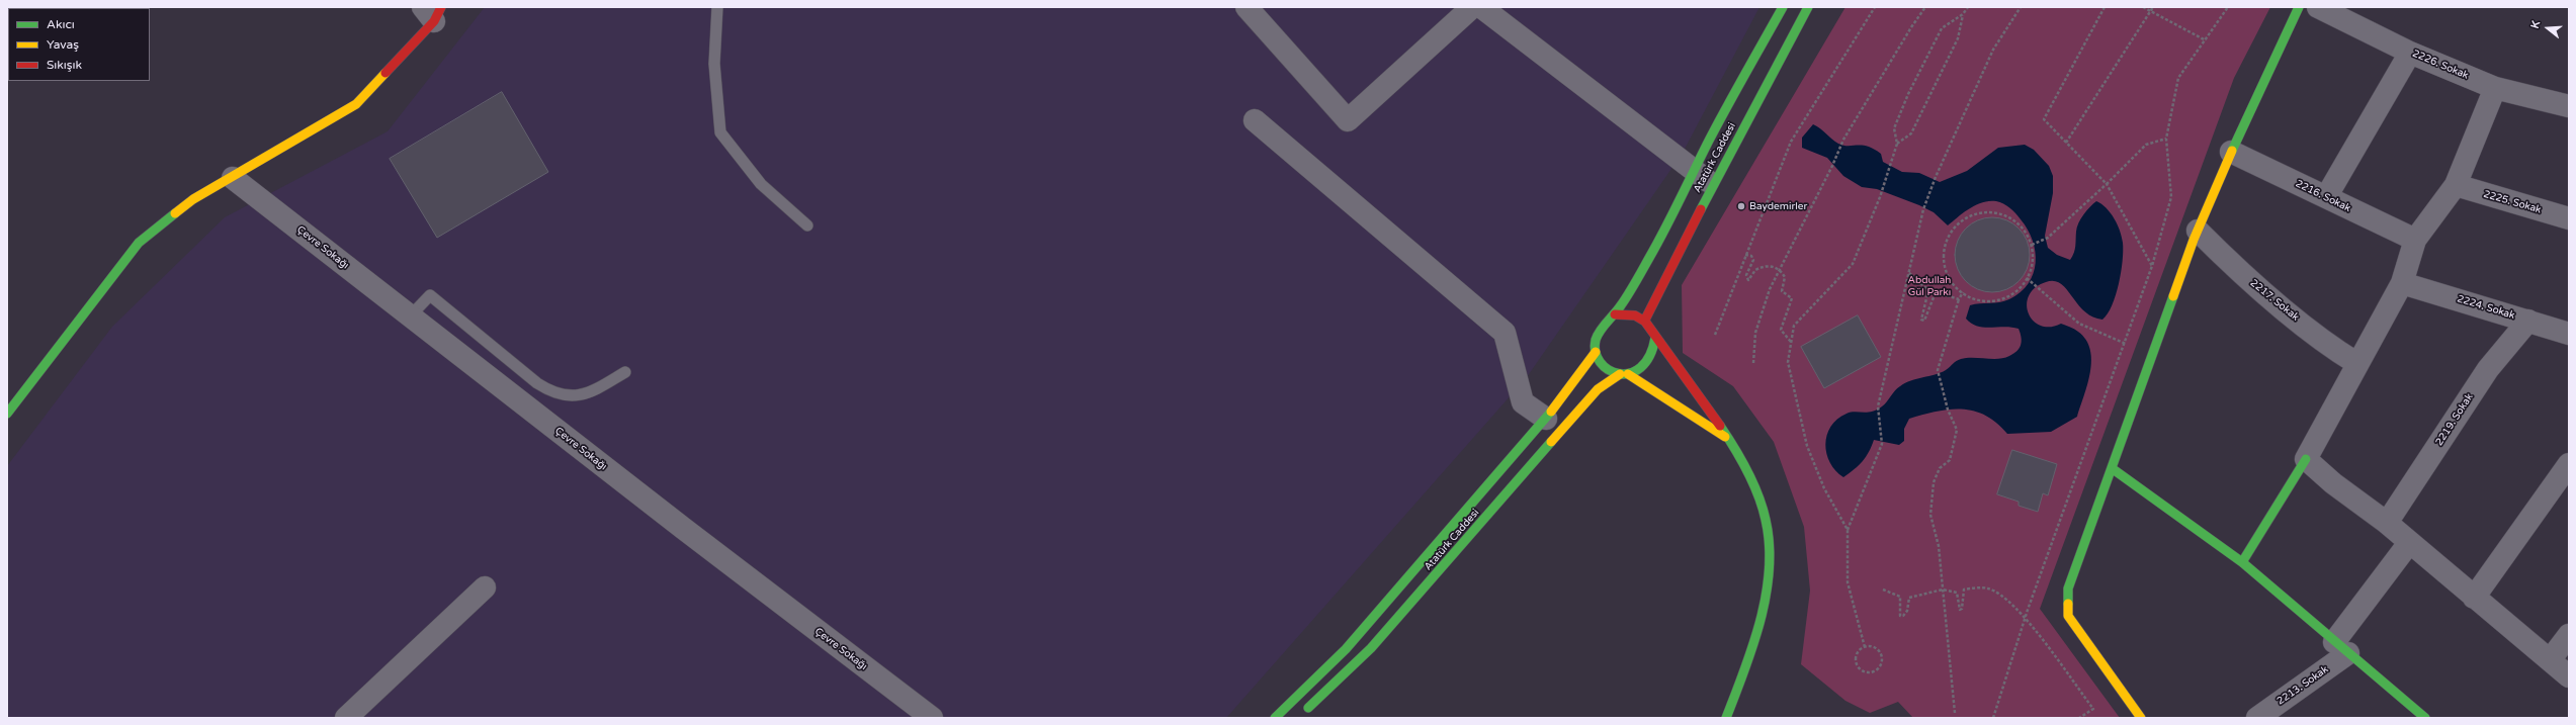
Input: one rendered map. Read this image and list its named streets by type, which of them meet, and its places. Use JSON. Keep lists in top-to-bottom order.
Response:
{
  "streets": {
    "main road": ["Atatürk Caddesi"],
    "street": [
      "2226. Sokak",
      "2216. Sokak",
      "2225. Sokak",
      "Çevre Sokağı",
      "2217. Sokak",
      "2224. Sokak",
      "2219. Sokak",
      "2213. Sokak"
    ]
  },
  "crossings": [
    ["2224. Sokak", "2219. Sokak"]
  ],
  "parks": ["Abdullah Gül Parkı"],
  "places": ["Baydemirler"],
  "legend": ["Akıcı", "Yavaş", "Sıkışık"],
  "north": "left"
}
